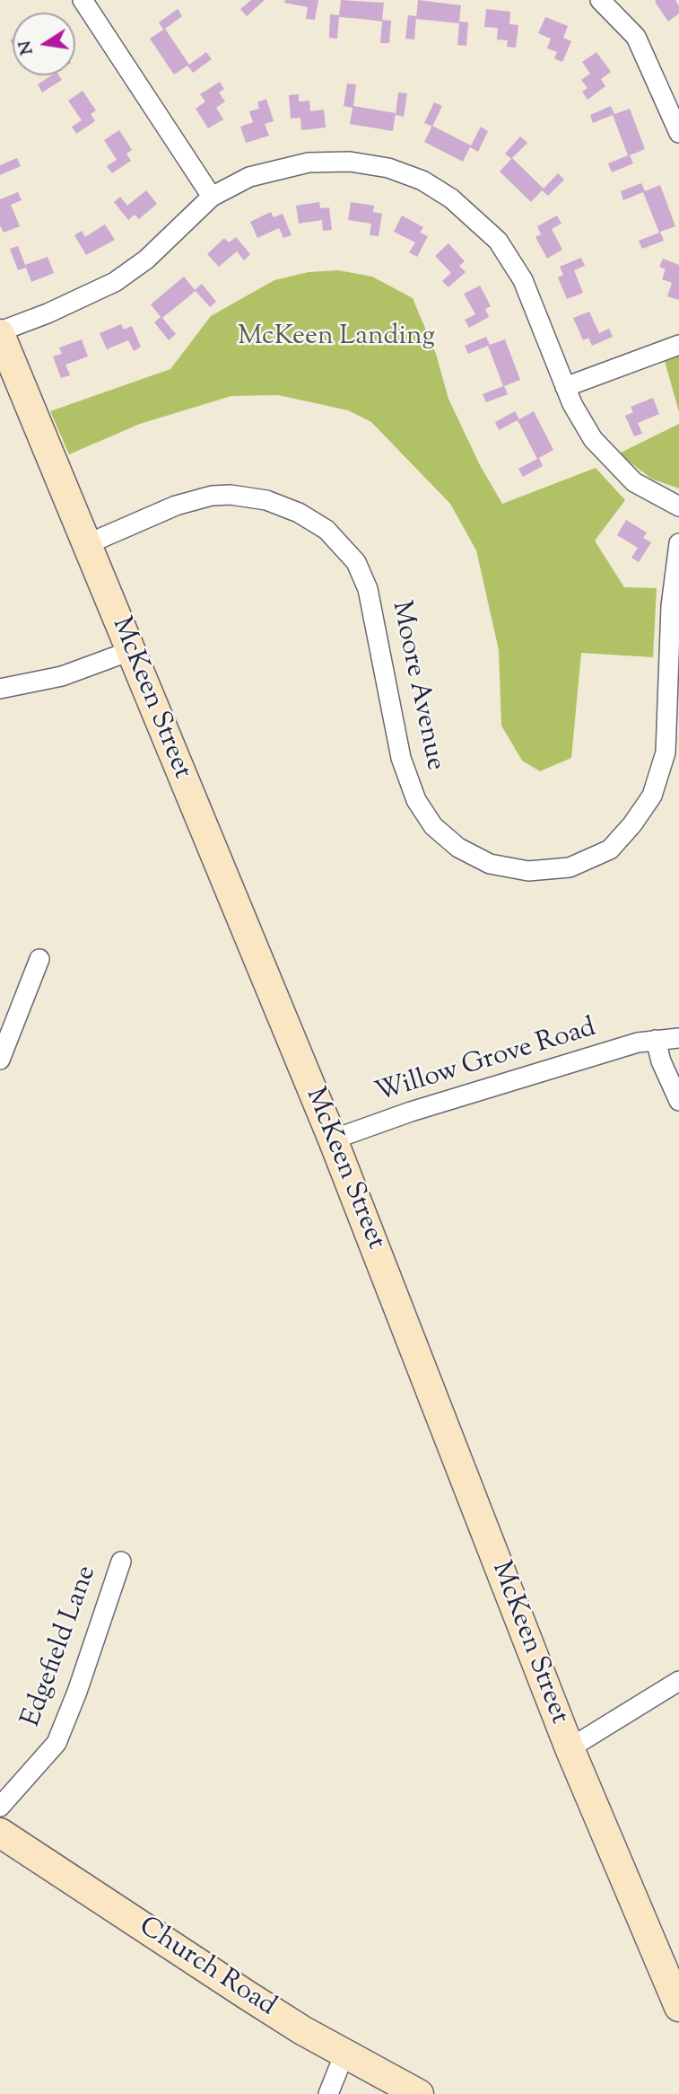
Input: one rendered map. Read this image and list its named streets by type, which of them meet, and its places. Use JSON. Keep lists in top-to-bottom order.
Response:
{
  "streets": {
    "street": [
      "Moore Avenue",
      "McKeen Street",
      "Willow Grove Road",
      "Edgefield Lane",
      "Church Road"
    ]
  },
  "crossings": [
    ["Moore Avenue", "McKeen Street"],
    ["McKeen Street", "Willow Grove Road"]
  ],
  "parks": ["McKeen Landing"],
  "north": "left"
}
